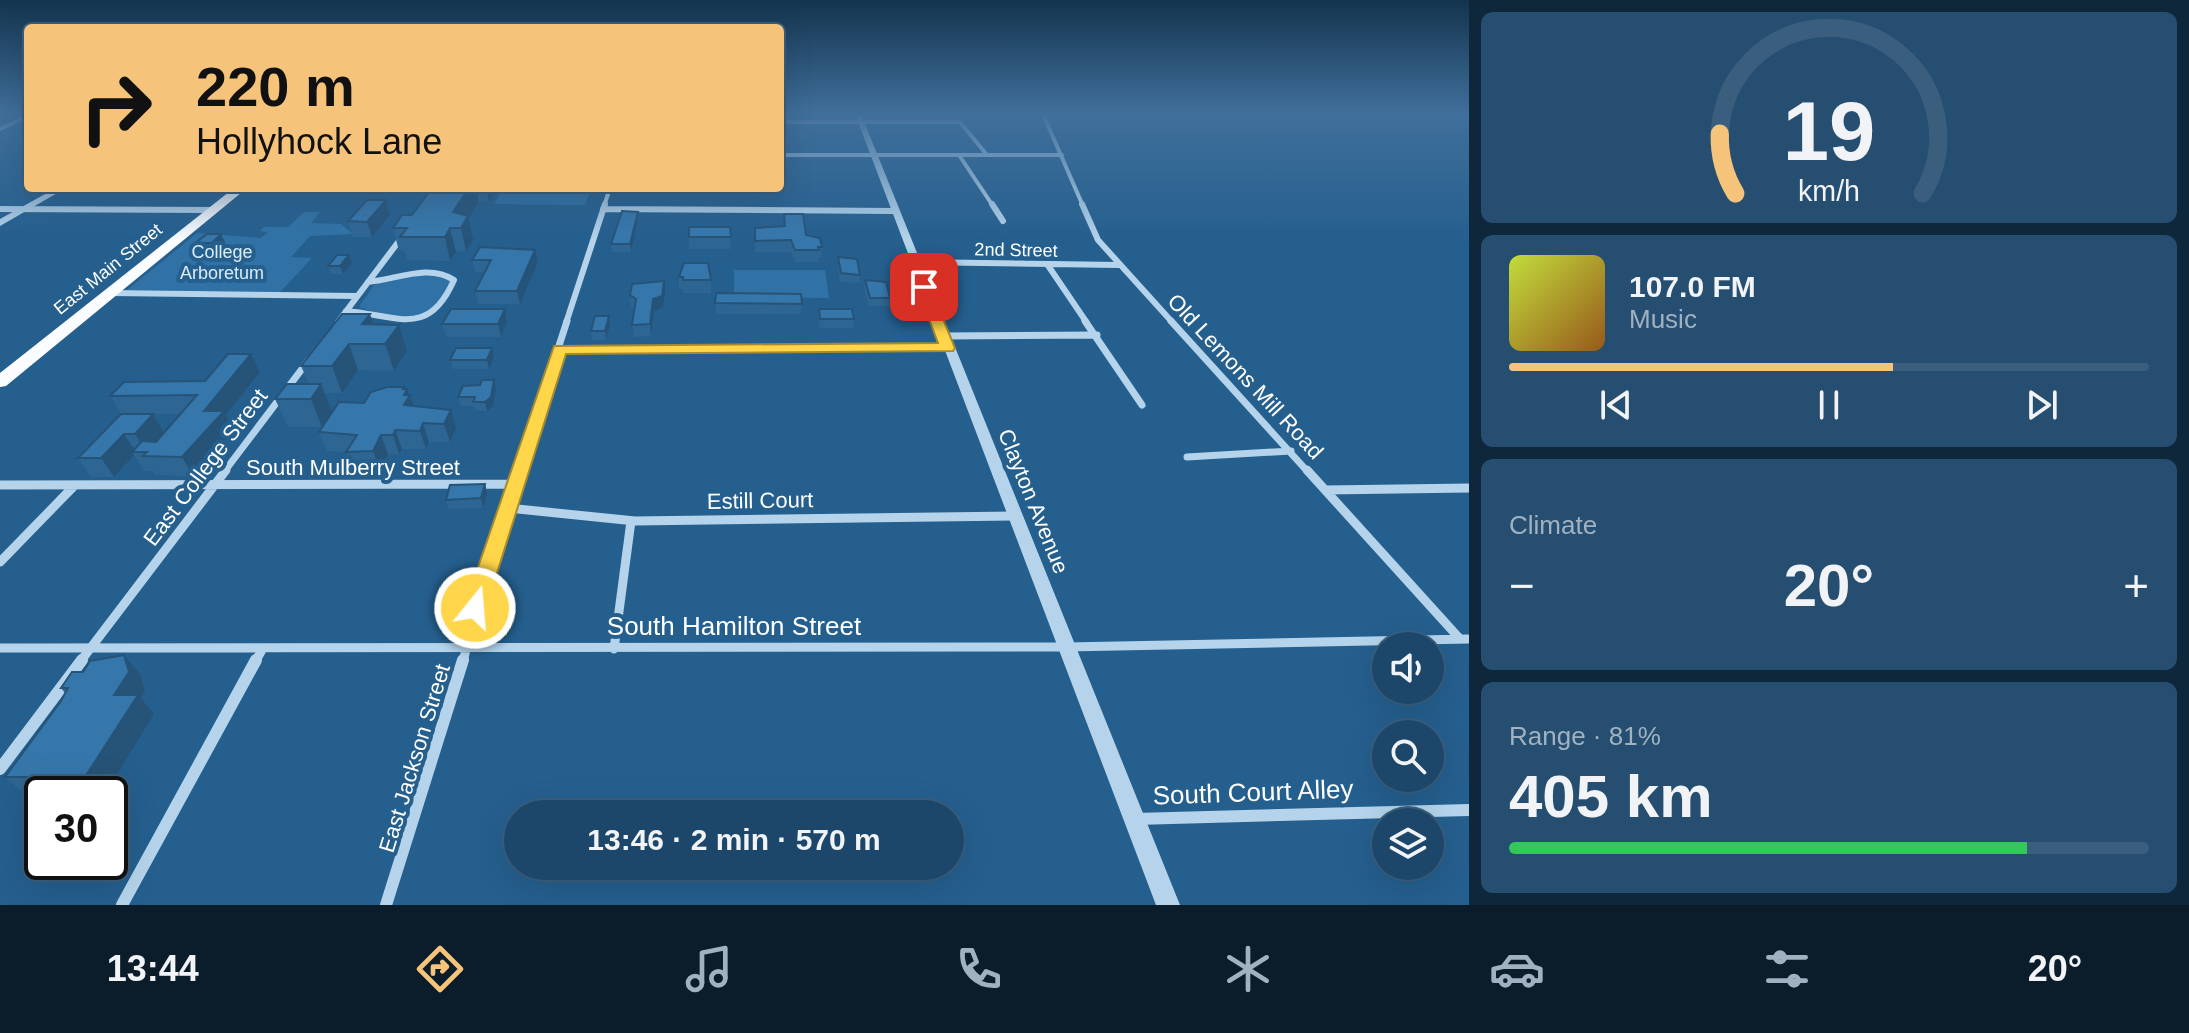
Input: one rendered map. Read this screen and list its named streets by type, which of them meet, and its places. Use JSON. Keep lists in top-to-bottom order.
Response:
{
  "streets": {
    "main road": ["East Main Street"],
    "street": [
      "2nd Street",
      "Old Lemons Mill Road",
      "East College Street",
      "South Mulberry Street",
      "Estill Court",
      "Clayton Avenue",
      "South Hamilton Street",
      "East Jackson Street",
      "South Court Alley"
    ]
  },
  "crossings": [
    ["2nd Street", "Old Lemons Mill Road"],
    ["2nd Street", "Clayton Avenue"],
    ["Old Lemons Mill Road", "South Hamilton Street"],
    ["East College Street", "South Mulberry Street"],
    ["East College Street", "South Hamilton Street"],
    ["South Mulberry Street", "East Jackson Street"],
    ["Estill Court", "Clayton Avenue"],
    ["Estill Court", "East Jackson Street"],
    ["Clayton Avenue", "South Hamilton Street"],
    ["Clayton Avenue", "South Court Alley"],
    ["South Hamilton Street", "East Jackson Street"]
  ],
  "parks": ["College Arboretum"],
  "page": {
    "turn": ["220 m", "Hollyhock Lane"],
    "song": ["107.0 FM", "Music"],
    "tile": [
      "Climate",
      ["Range · 81%", "405 km"]
    ],
    "heat": ["−", "20°", "+"],
    "limit": "30",
    "trip": "13:46 · 2 min · 570 m",
    "tabs": ["13:44", "20°"],
    "gauge": ["19", "km/h"]
  }
}
